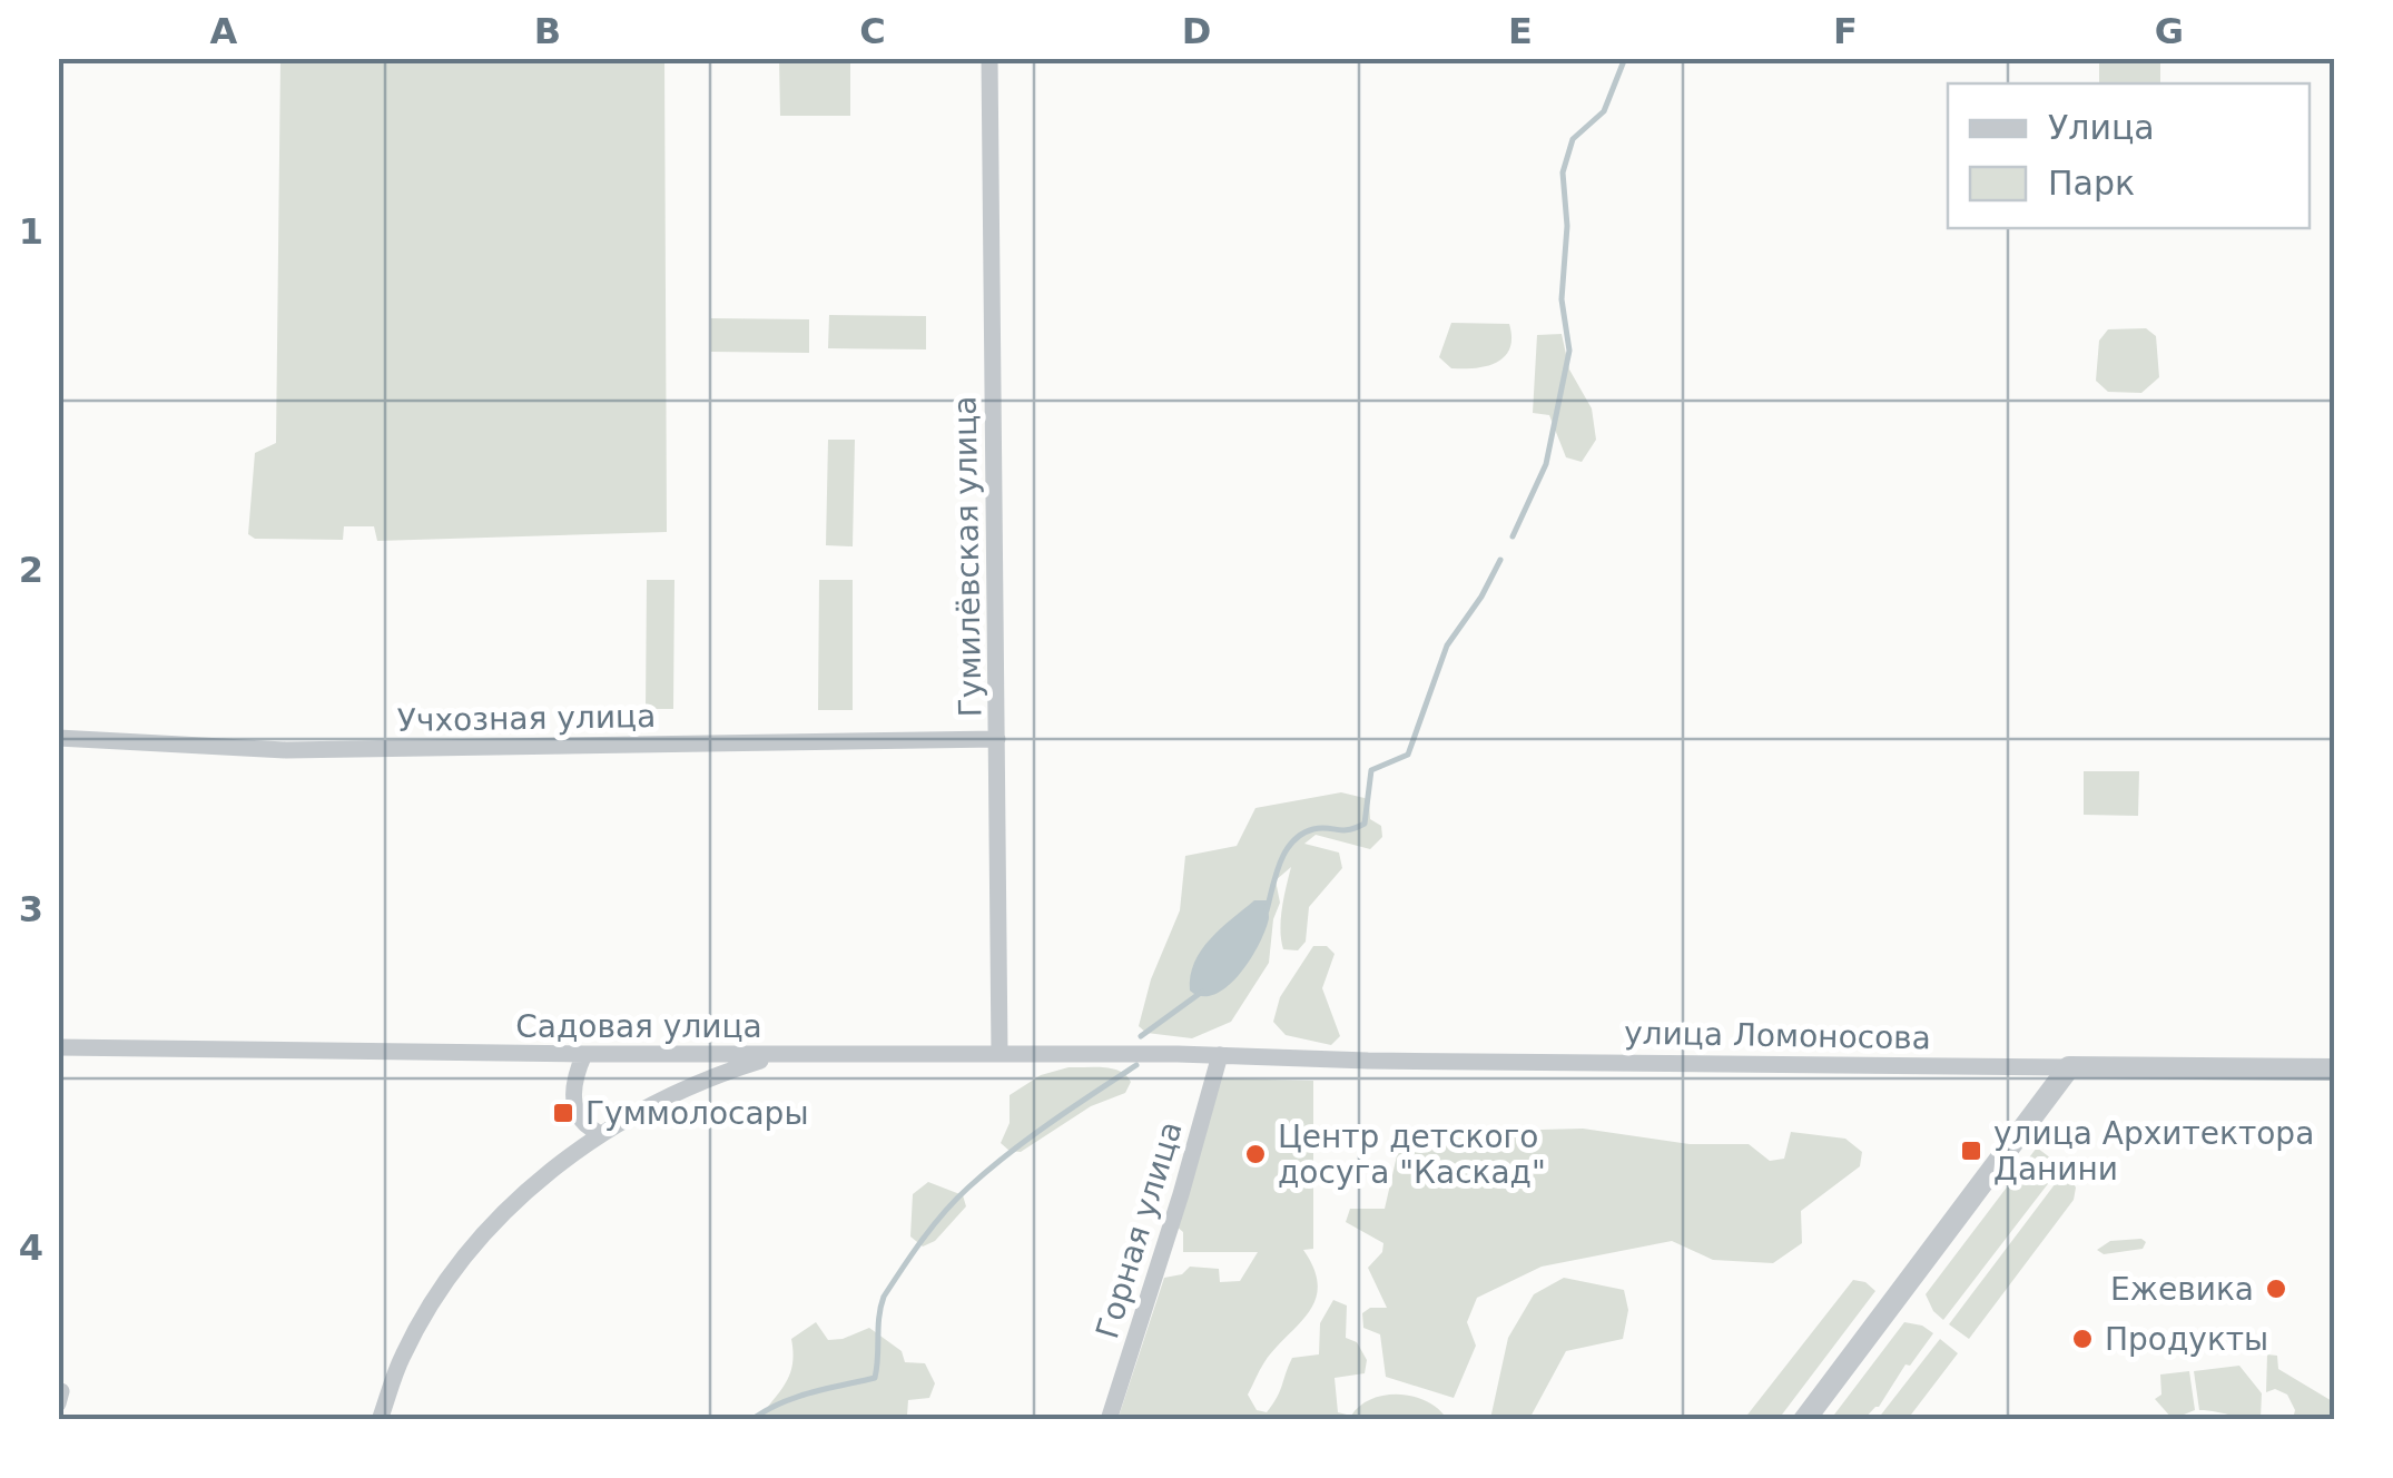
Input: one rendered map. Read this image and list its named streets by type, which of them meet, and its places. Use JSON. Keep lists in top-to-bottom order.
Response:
{
  "streets": {
    "street": [
      "Гумилёвская улица",
      "Учхозная улица",
      "Садовая улица",
      "улица Ломоносова",
      "Горная улица"
    ]
  },
  "crossings": [
    ["Гумилёвская улица", "Учхозная улица"],
    ["Гумилёвская улица", "Садовая улица"],
    ["Садовая улица", "улица Ломоносова"],
    ["Садовая улица", "Горная улица"],
    ["улица Ломоносова", "Горная улица"]
  ],
  "places": {
    "transit": ["Гуммолосары", "улица Архитектора Данини"],
    "other": ["Центр детского досуга \"Каскад\"", "Ежевика", "Продукты"]
  },
  "legend": ["Улица", "Парк"],
  "grid": {
    "columns": [
      "A",
      "B",
      "C",
      "D",
      "E",
      "F",
      "G"
    ],
    "rows": [
      "1",
      "2",
      "3",
      "4"
    ]
  }
}
